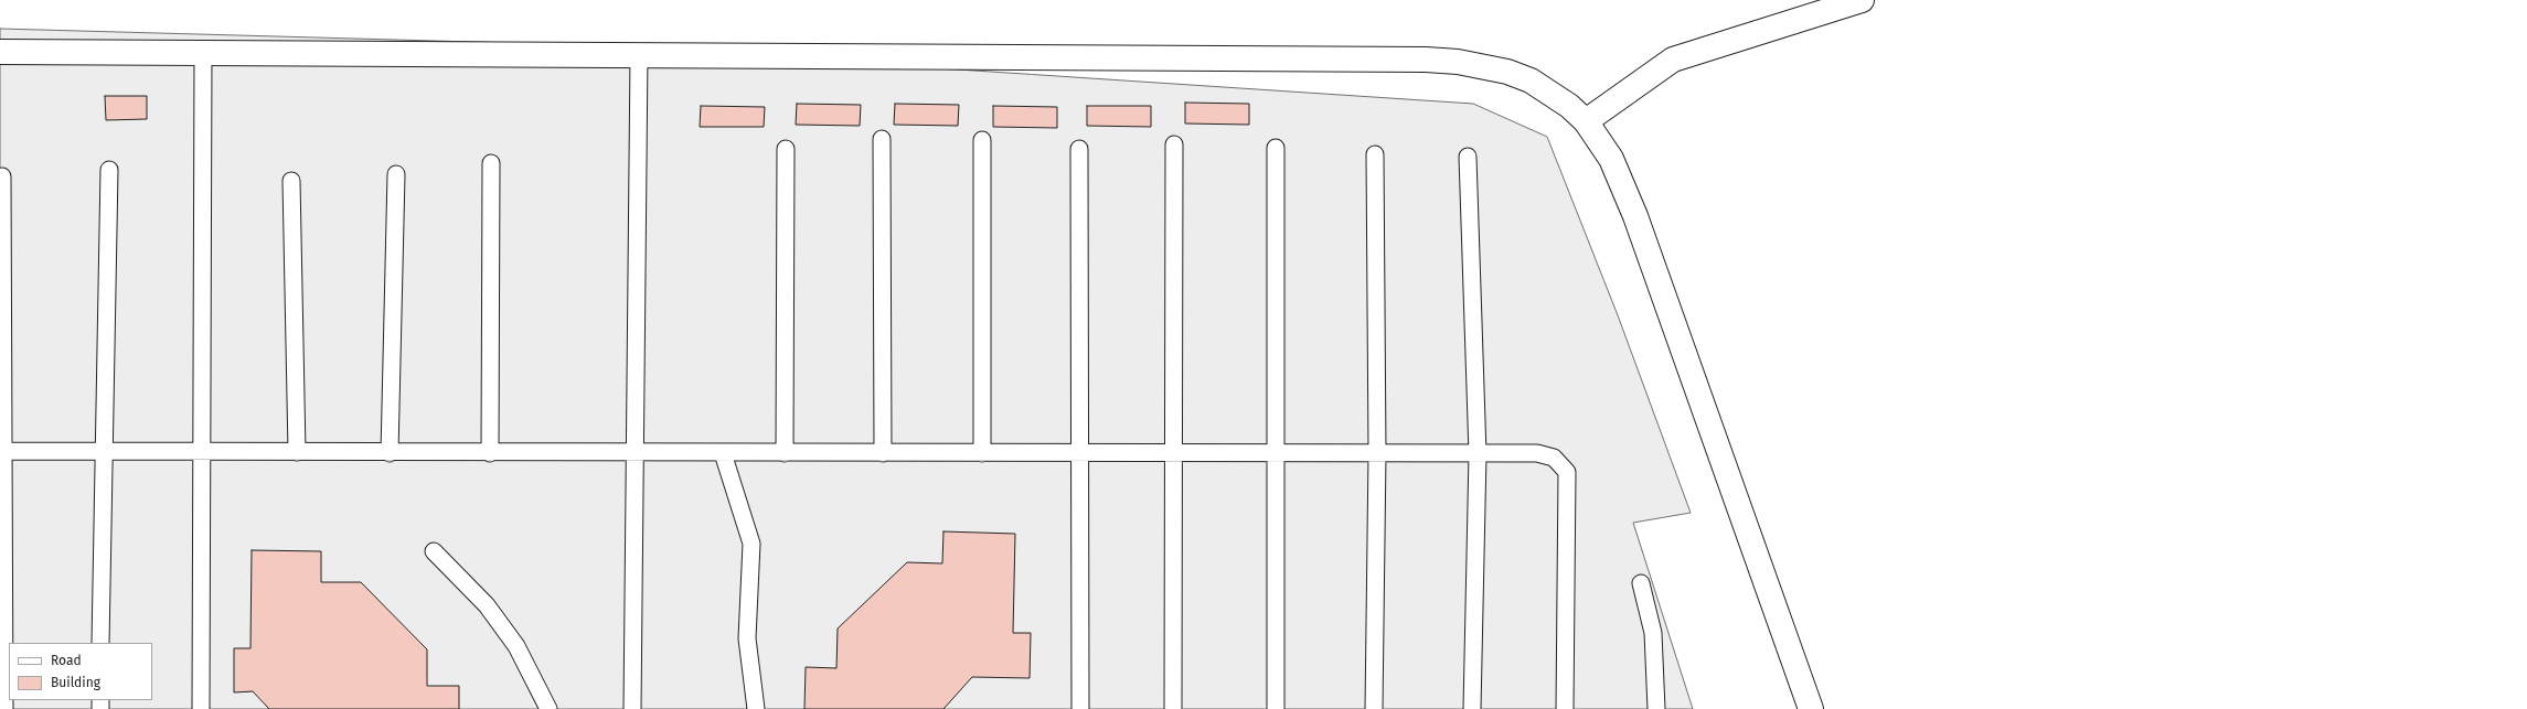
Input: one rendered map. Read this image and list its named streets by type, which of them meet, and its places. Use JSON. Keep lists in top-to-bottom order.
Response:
{
  "legend": ["Road", "Building"]
}
